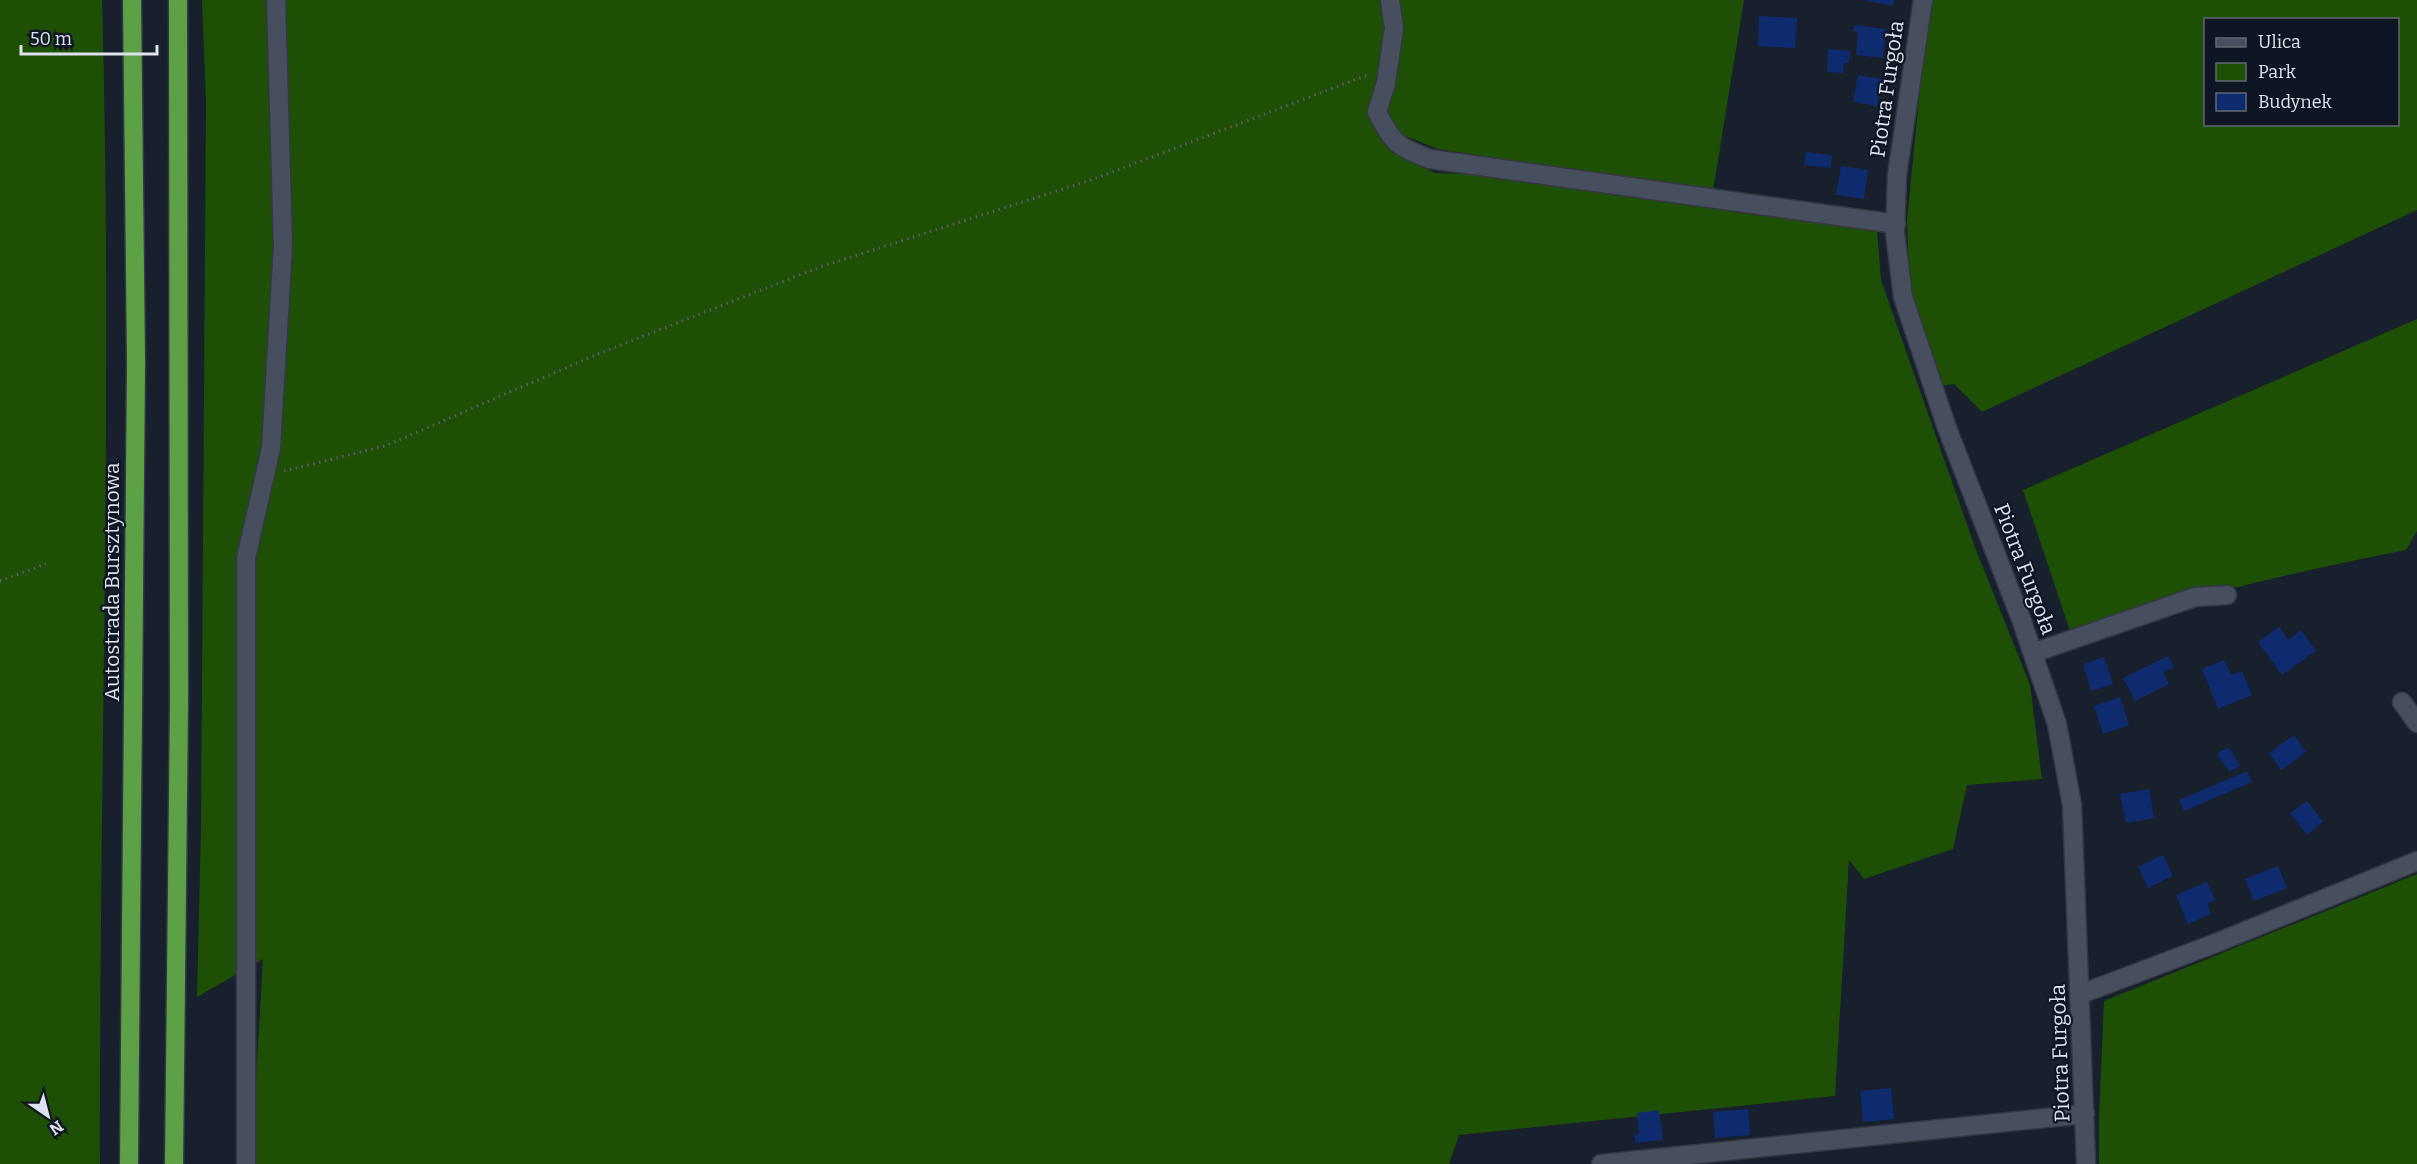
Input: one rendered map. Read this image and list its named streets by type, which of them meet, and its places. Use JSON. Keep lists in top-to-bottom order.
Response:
{
  "streets": {
    "highway": ["Autostrada Bursztynowa"],
    "street": ["Piotra Furgoła"]
  },
  "legend": ["Ulica", "Park", "Budynek"],
  "scale_bar": "50 m",
  "north": "bottom right"
}
